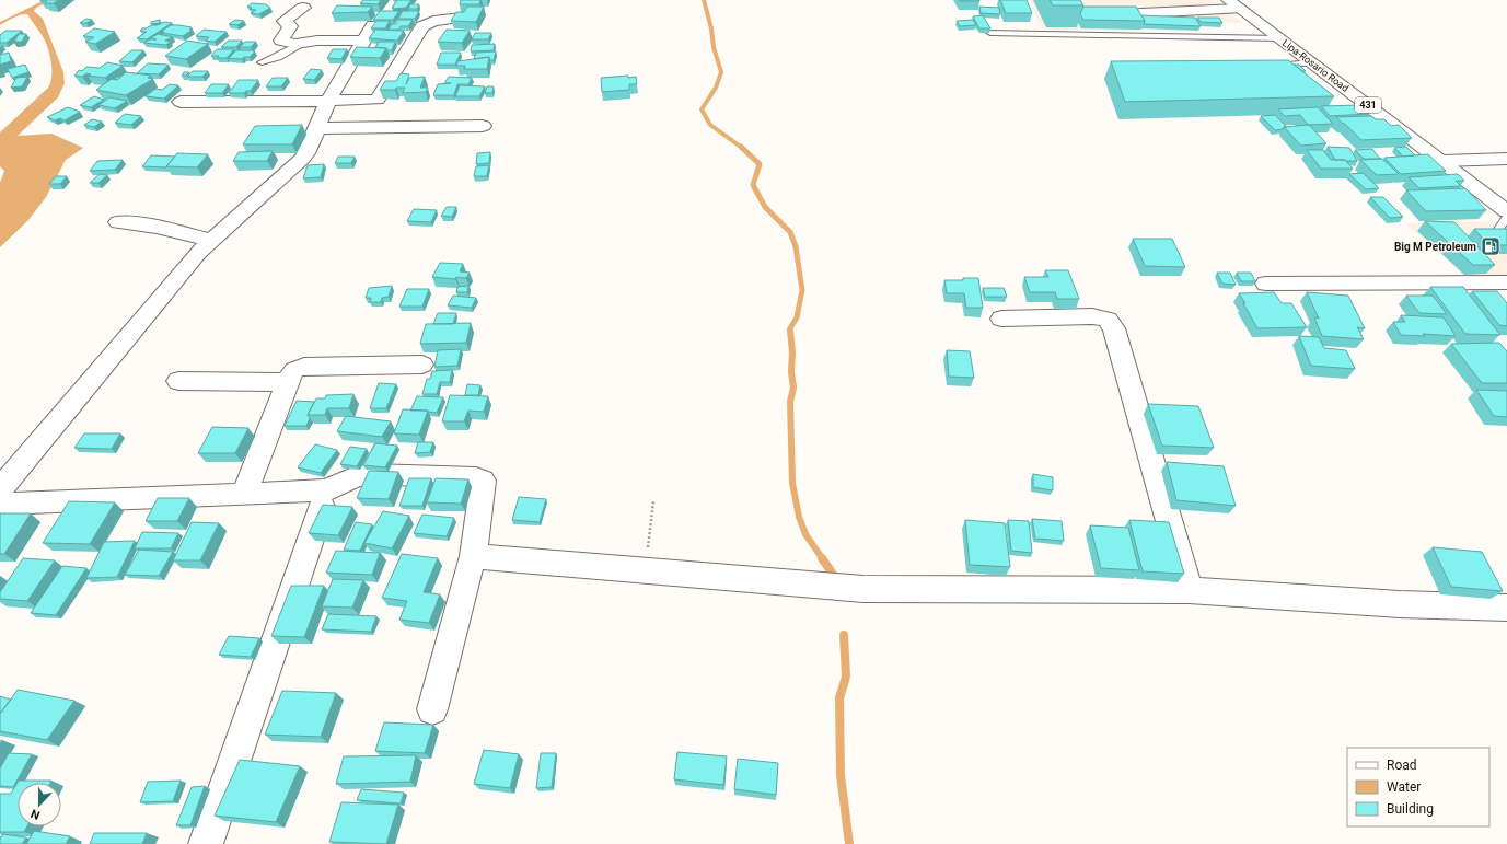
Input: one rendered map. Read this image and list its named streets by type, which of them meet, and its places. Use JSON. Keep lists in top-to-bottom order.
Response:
{
  "streets": {
    "street": ["Lipa-Rosario Road", "431"]
  },
  "places": {
    "fuel station": ["Big M Petroleum"]
  },
  "legend": ["Road", "Water", "Building"],
  "north": "bottom"
}
